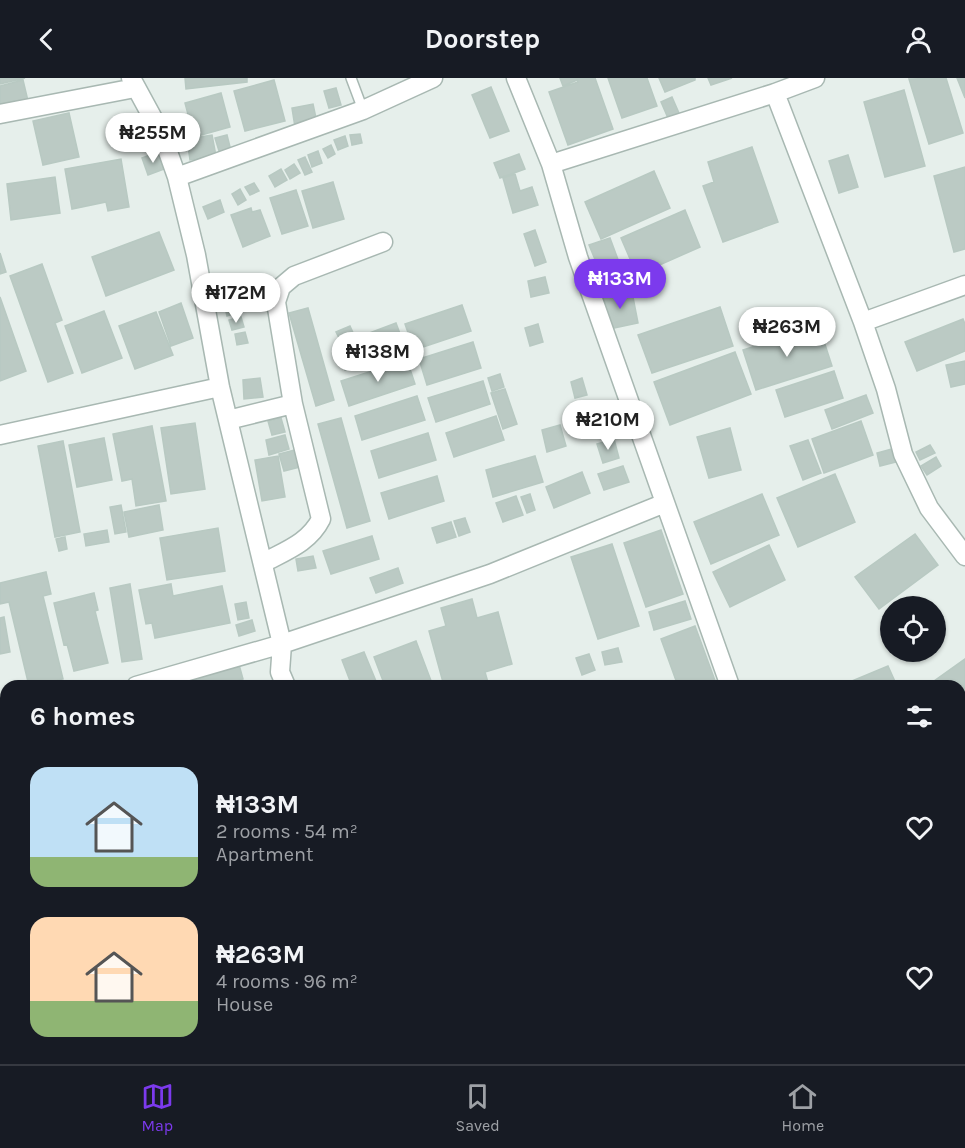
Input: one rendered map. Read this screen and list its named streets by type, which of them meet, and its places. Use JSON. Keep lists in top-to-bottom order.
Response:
{
  "page": {
    "header": "Doorstep",
    "price": [
      "₦255M",
      "₦133M",
      "₦172M",
      "₦263M",
      "₦138M",
      "₦210M"
    ],
    "heading": "6 homes",
    "list": [
      {
        "name": "₦133M",
        "note": "2 rooms · 54 m² · Apartment"
      },
      {
        "name": "₦263M",
        "note": "4 rooms · 96 m² · House"
      }
    ],
    "tabs": ["Map", "Saved", "Home"]
  }
}
